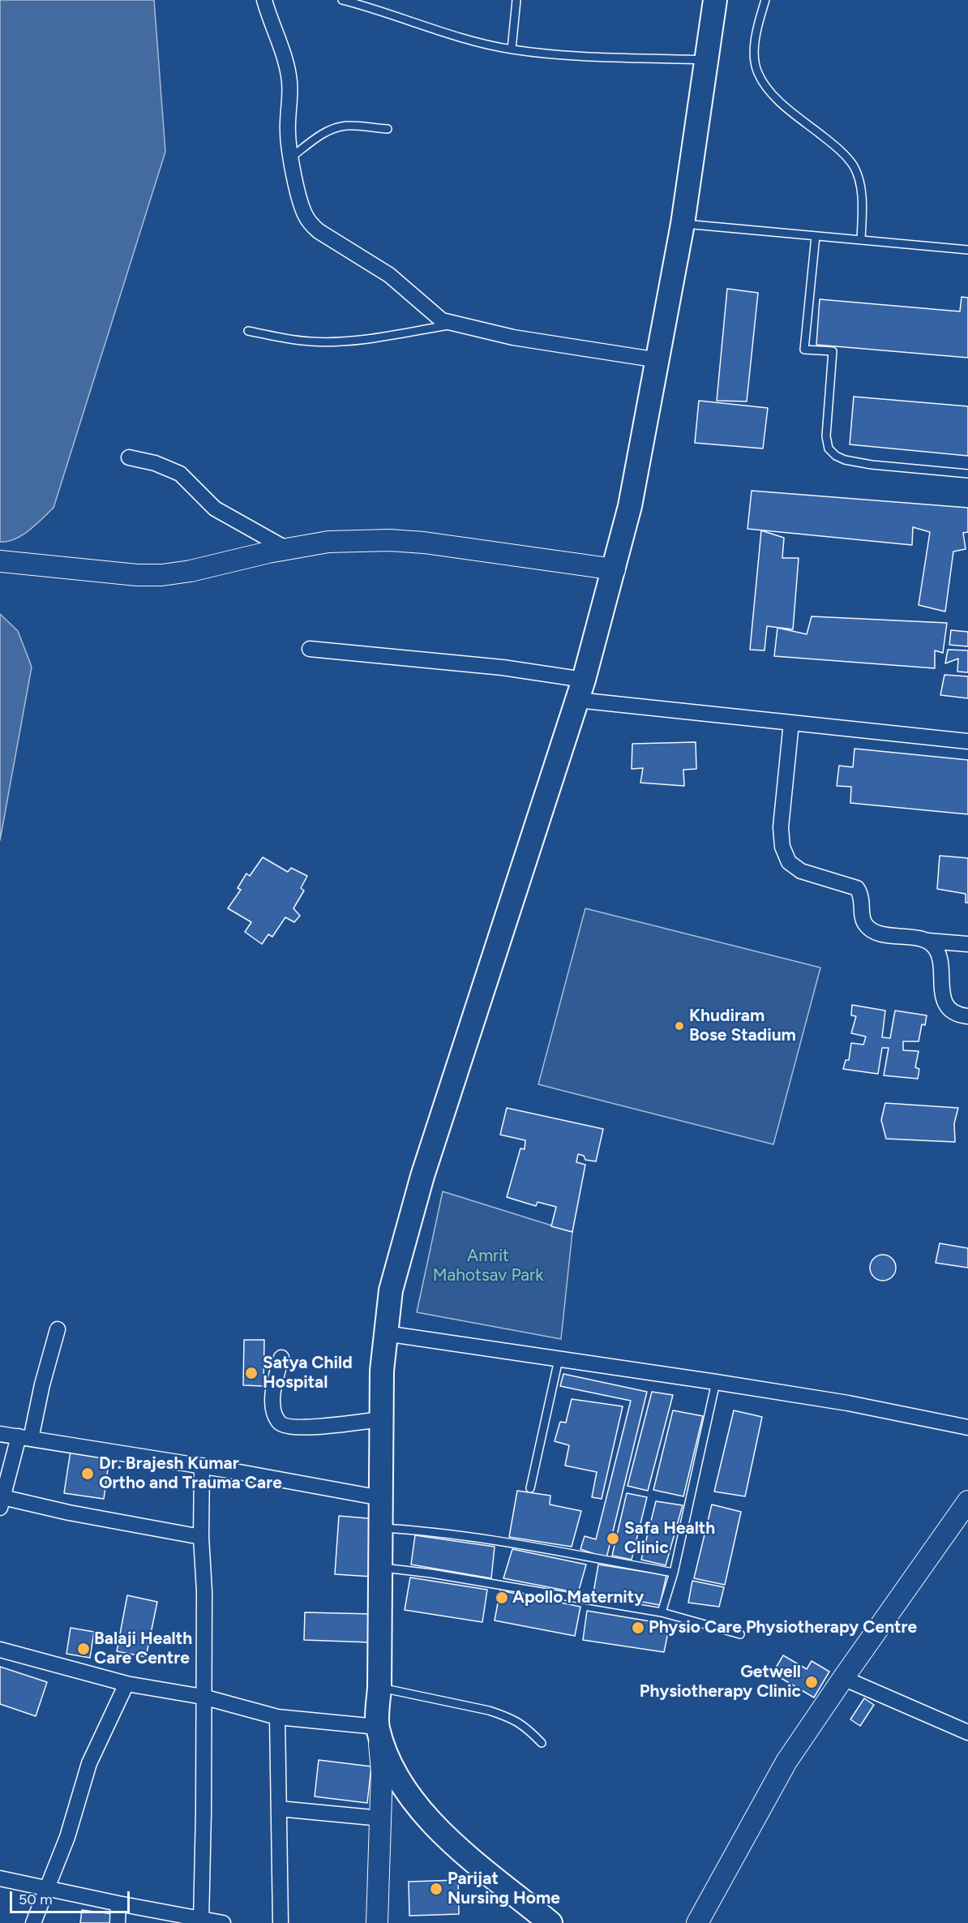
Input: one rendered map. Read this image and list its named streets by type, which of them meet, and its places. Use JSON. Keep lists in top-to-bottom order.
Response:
{
  "parks": ["Amrit Mahotsav Park"],
  "places": [
    "Khudiram Bose Stadium",
    "Satya Child Hospital",
    "Dr. Brajesh Kumar Ortho and Trauma Care",
    "Safa Health Clinic",
    "Apollo Maternity",
    "Physio Care Physiotherapy Centre",
    "Balaji Health Care Centre",
    "Getwell Physiotherapy Clinic",
    "Parijat Nursing Home"
  ],
  "scale_bar": "50 m"
}
